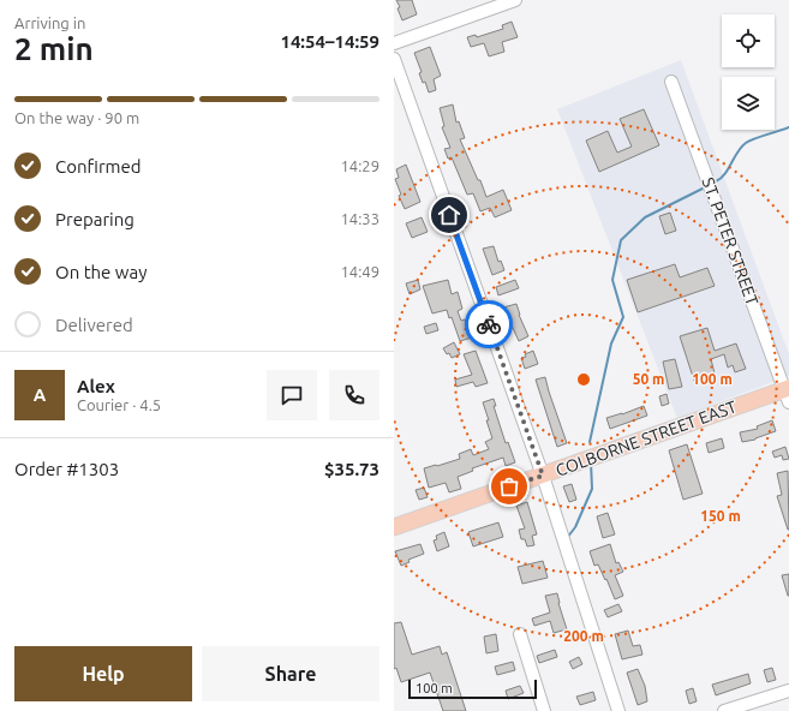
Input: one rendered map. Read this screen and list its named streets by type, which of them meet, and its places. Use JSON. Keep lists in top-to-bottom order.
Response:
{
  "streets": {
    "main road": ["COLBORNE STREET EAST"],
    "street": ["ST. PETER STREET"]
  },
  "crossings": [
    ["ST. PETER STREET", "COLBORNE STREET EAST"]
  ],
  "scale_bar": "100 m",
  "page": {
    "heading": ["2 min", "Arriving in", "14:54–14:59"],
    "panel": [
      "Alex",
      "Courier · 4.5",
      "Order #1303",
      "$35.73"
    ],
    "bar": "On the way · 90 m",
    "list": [
      ["Confirmed", "14:29"],
      ["Preparing", "14:33"],
      ["On the way", "14:49"],
      "Delivered"
    ],
    "round": "A",
    "buttons": ["Help", "Share"],
    "scale": "100 m"
  },
  "rings": [
    "50 m",
    "100 m",
    "150 m",
    "200 m"
  ]
}
